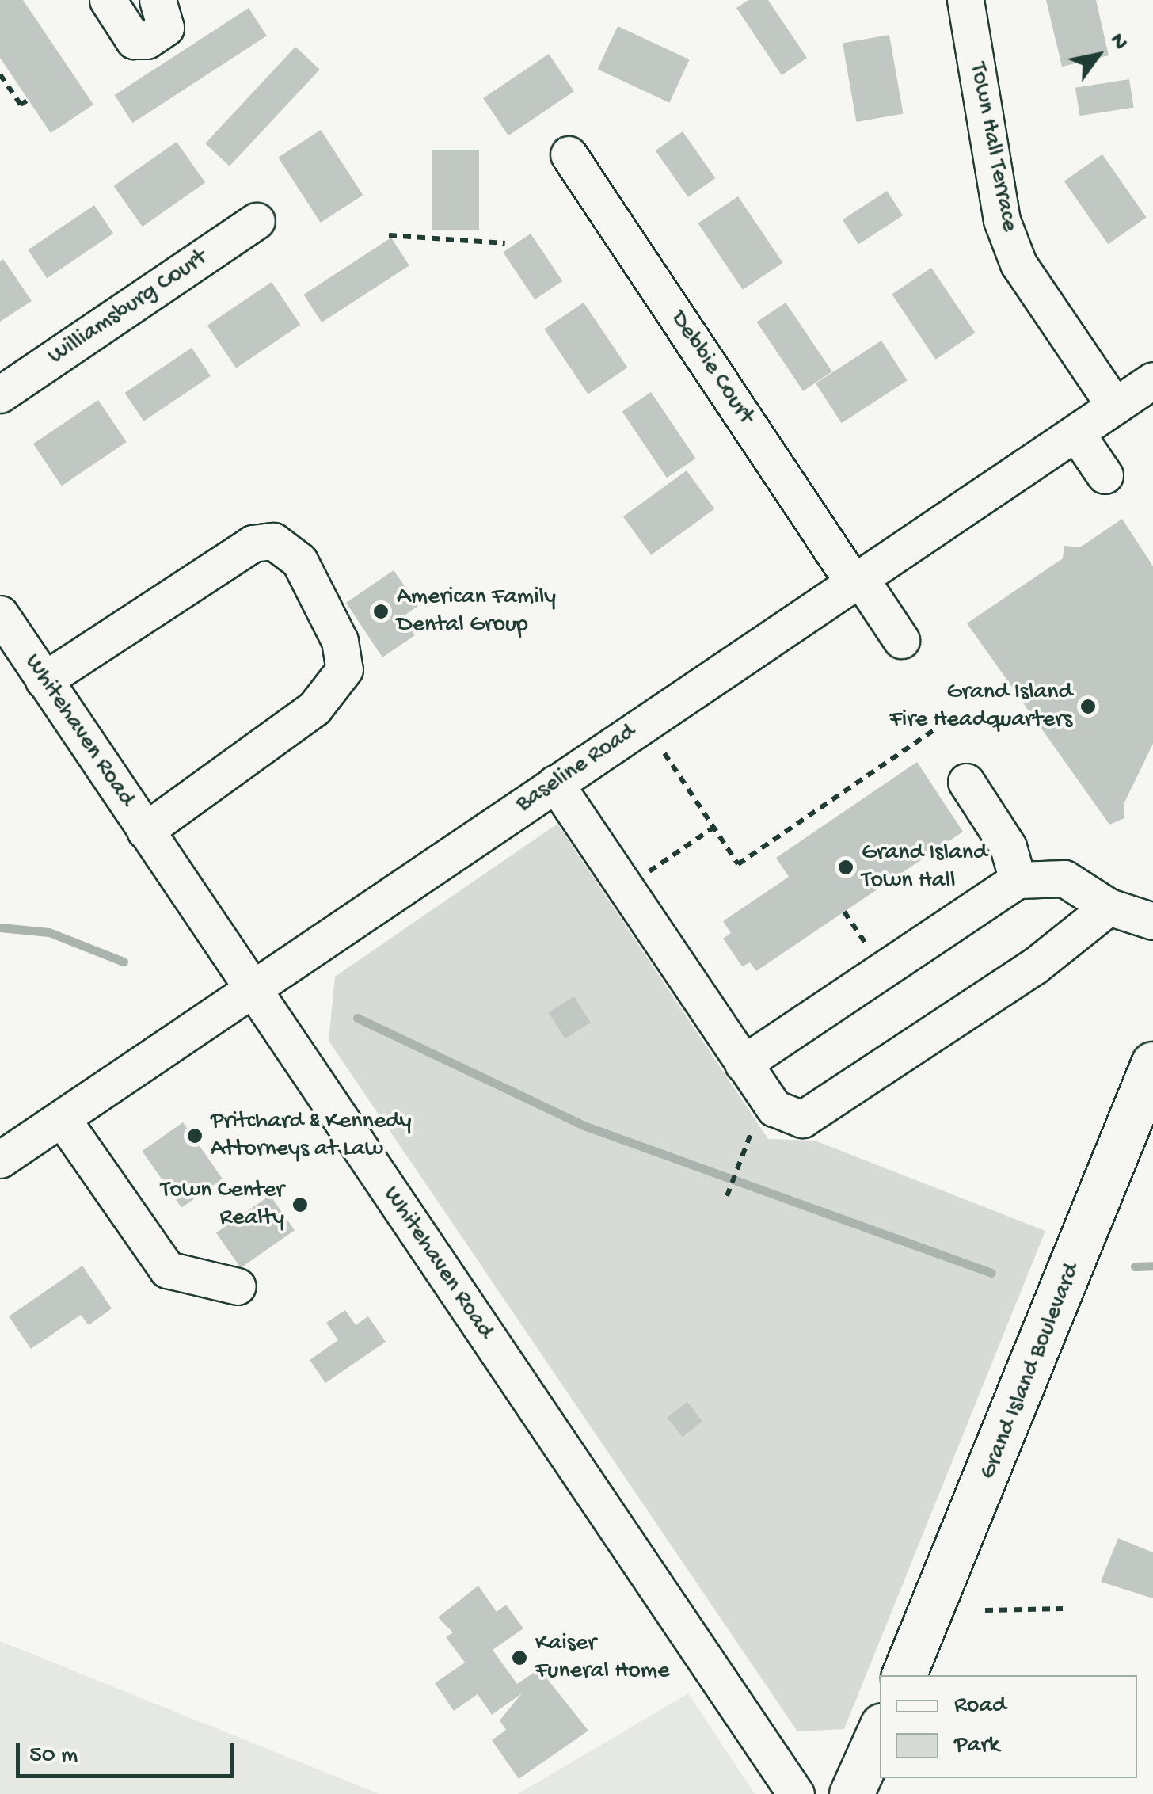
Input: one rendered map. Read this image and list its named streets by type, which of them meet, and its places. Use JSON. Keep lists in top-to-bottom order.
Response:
{
  "streets": {
    "main road": ["Grand Island Boulevard"],
    "street": [
      "Town Hall Terrace",
      "Williamsburg Court",
      "Debbie Court",
      "Whitehaven Road",
      "Baseline Road"
    ]
  },
  "crossings": [
    ["Town Hall Terrace", "Baseline Road"],
    ["Debbie Court", "Baseline Road"],
    ["Whitehaven Road", "Baseline Road"]
  ],
  "places": [
    "American Family Dental Group",
    "Grand Island Fire Headquarters",
    "Grand Island Town Hall",
    "Pritchard & Kennedy Attorneys at Law",
    "Town Center Realty",
    "Kaiser Funeral Home"
  ],
  "legend": ["Road", "Park"],
  "scale_bar": "50 m",
  "north": "top right"
}
